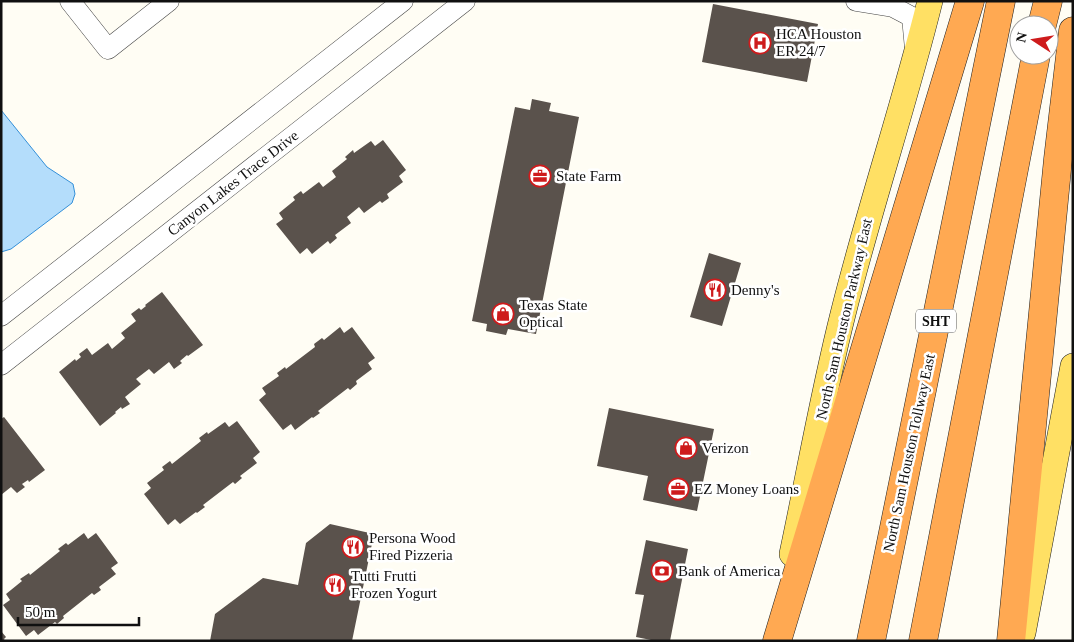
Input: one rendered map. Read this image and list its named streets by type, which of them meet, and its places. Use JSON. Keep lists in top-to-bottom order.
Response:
{
  "streets": {
    "highway": ["SHT", "North Sam Houston Tollway East"],
    "main road": ["North Sam Houston Parkway East"],
    "street": ["Canyon Lakes Trace Drive"]
  },
  "places": {
    "hospital": ["HCA Houston ER 24/7"],
    "office": ["State Farm", "EZ Money Loans"],
    "restaurant": ["Denny's", "Persona Wood Fired Pizzeria", "Tutti Frutti Frozen Yogurt"],
    "shop": ["Texas State Optical", "Verizon"],
    "bank": ["Bank of America"]
  },
  "scale_bar": "50 m",
  "north": "left"
}
